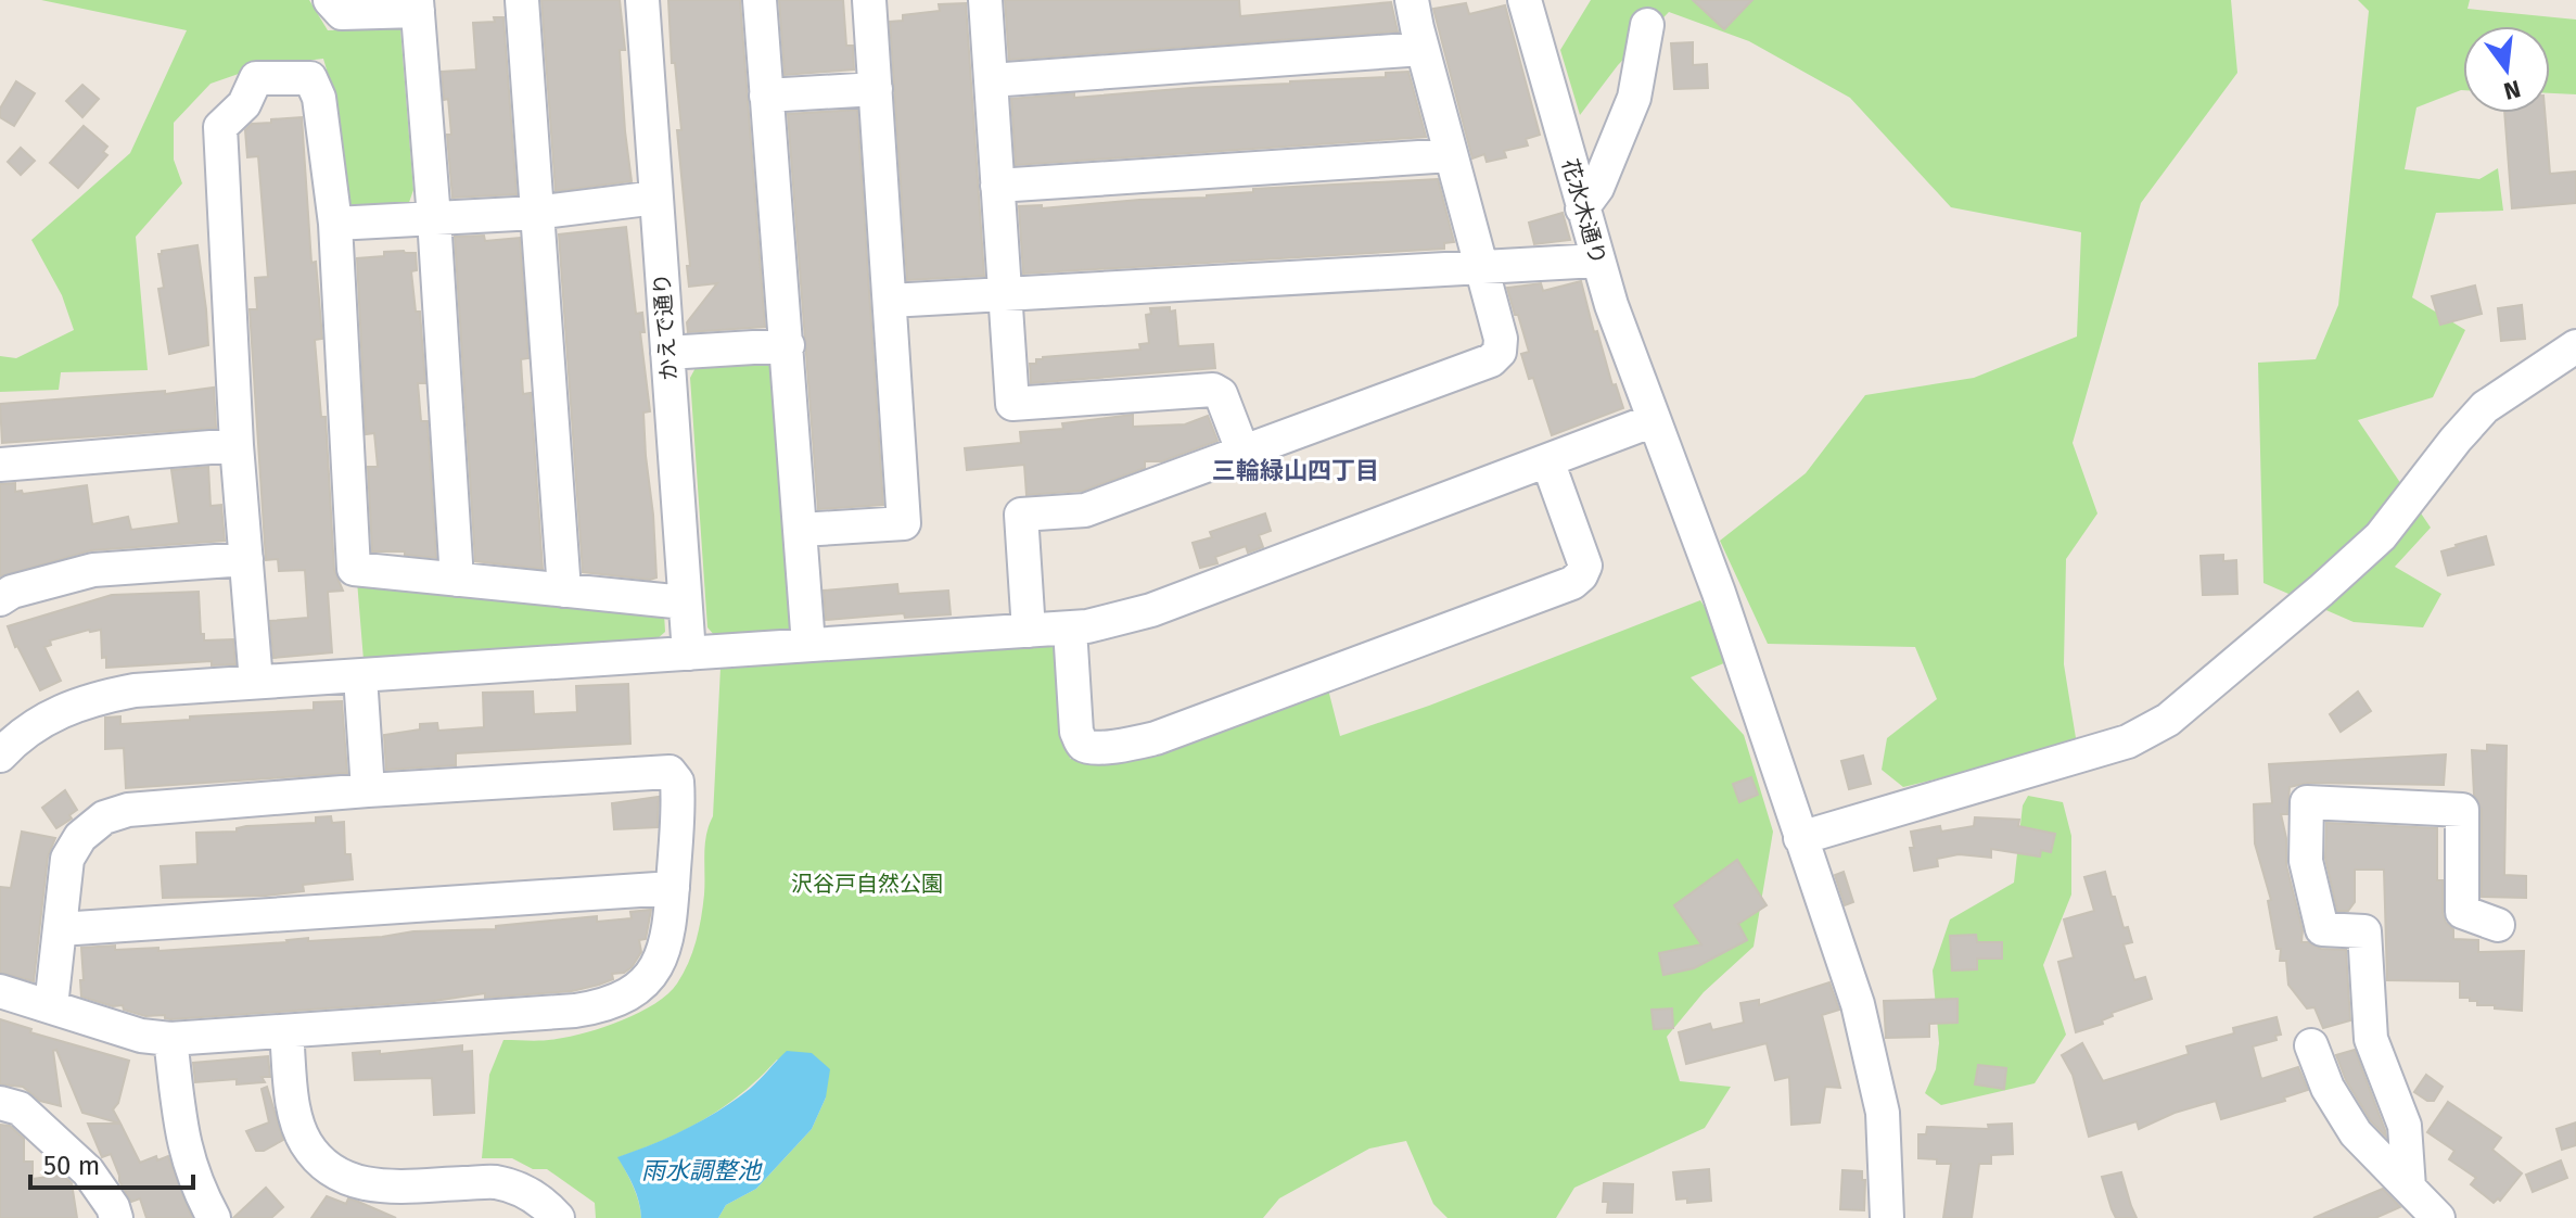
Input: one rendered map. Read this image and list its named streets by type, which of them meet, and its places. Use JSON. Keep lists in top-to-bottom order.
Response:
{
  "streets": {
    "street": ["花水木通り", "かえで通り"]
  },
  "districts": ["三輪緑山四丁目"],
  "water": ["雨水調整池"],
  "parks": ["沢谷戸自然公園"],
  "scale_bar": "50 m",
  "north": "bottom"
}
